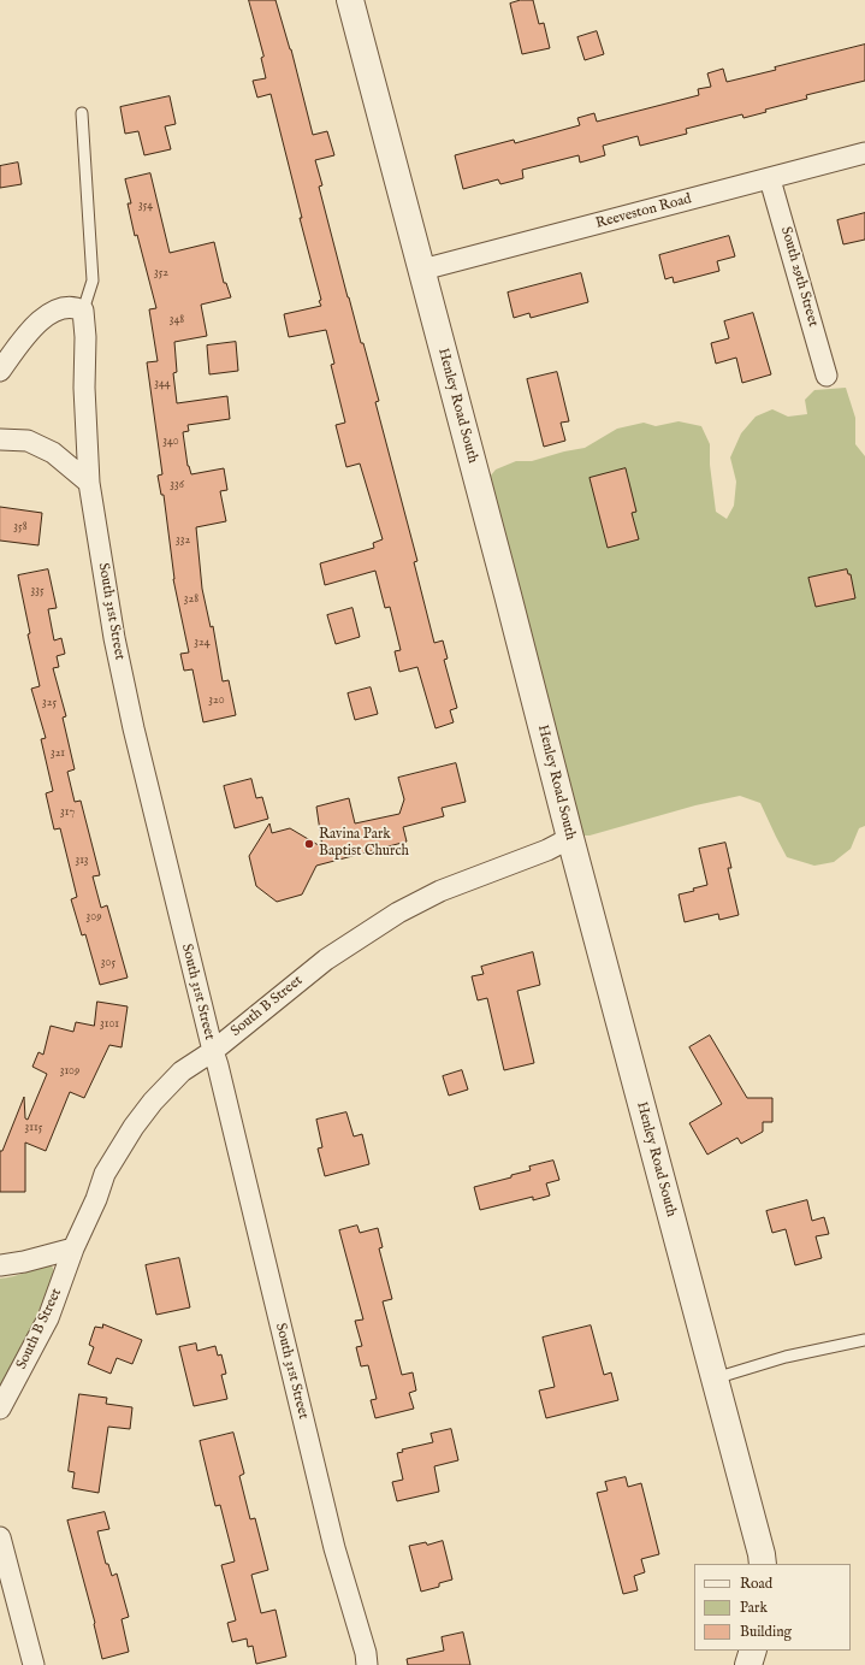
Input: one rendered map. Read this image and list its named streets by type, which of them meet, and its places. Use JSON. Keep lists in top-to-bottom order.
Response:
{
  "streets": {
    "street": [
      "Reeveston Road",
      "South 29th Street",
      "Henley Road South",
      "South 31st Street",
      "South B Street"
    ]
  },
  "crossings": [
    ["Reeveston Road", "South 29th Street"],
    ["Reeveston Road", "Henley Road South"],
    ["Henley Road South", "South B Street"],
    ["South 31st Street", "South B Street"]
  ],
  "places": ["Ravina Park Baptist Church"],
  "house_numbers": [
    "354",
    "352",
    "348",
    "344",
    "340",
    "336",
    "358",
    "332",
    "335",
    "328",
    "324",
    "320",
    "325",
    "321",
    "317",
    "313",
    "309",
    "305",
    "3101",
    "3109",
    "3115"
  ],
  "legend": ["Road", "Park", "Building"]
}
